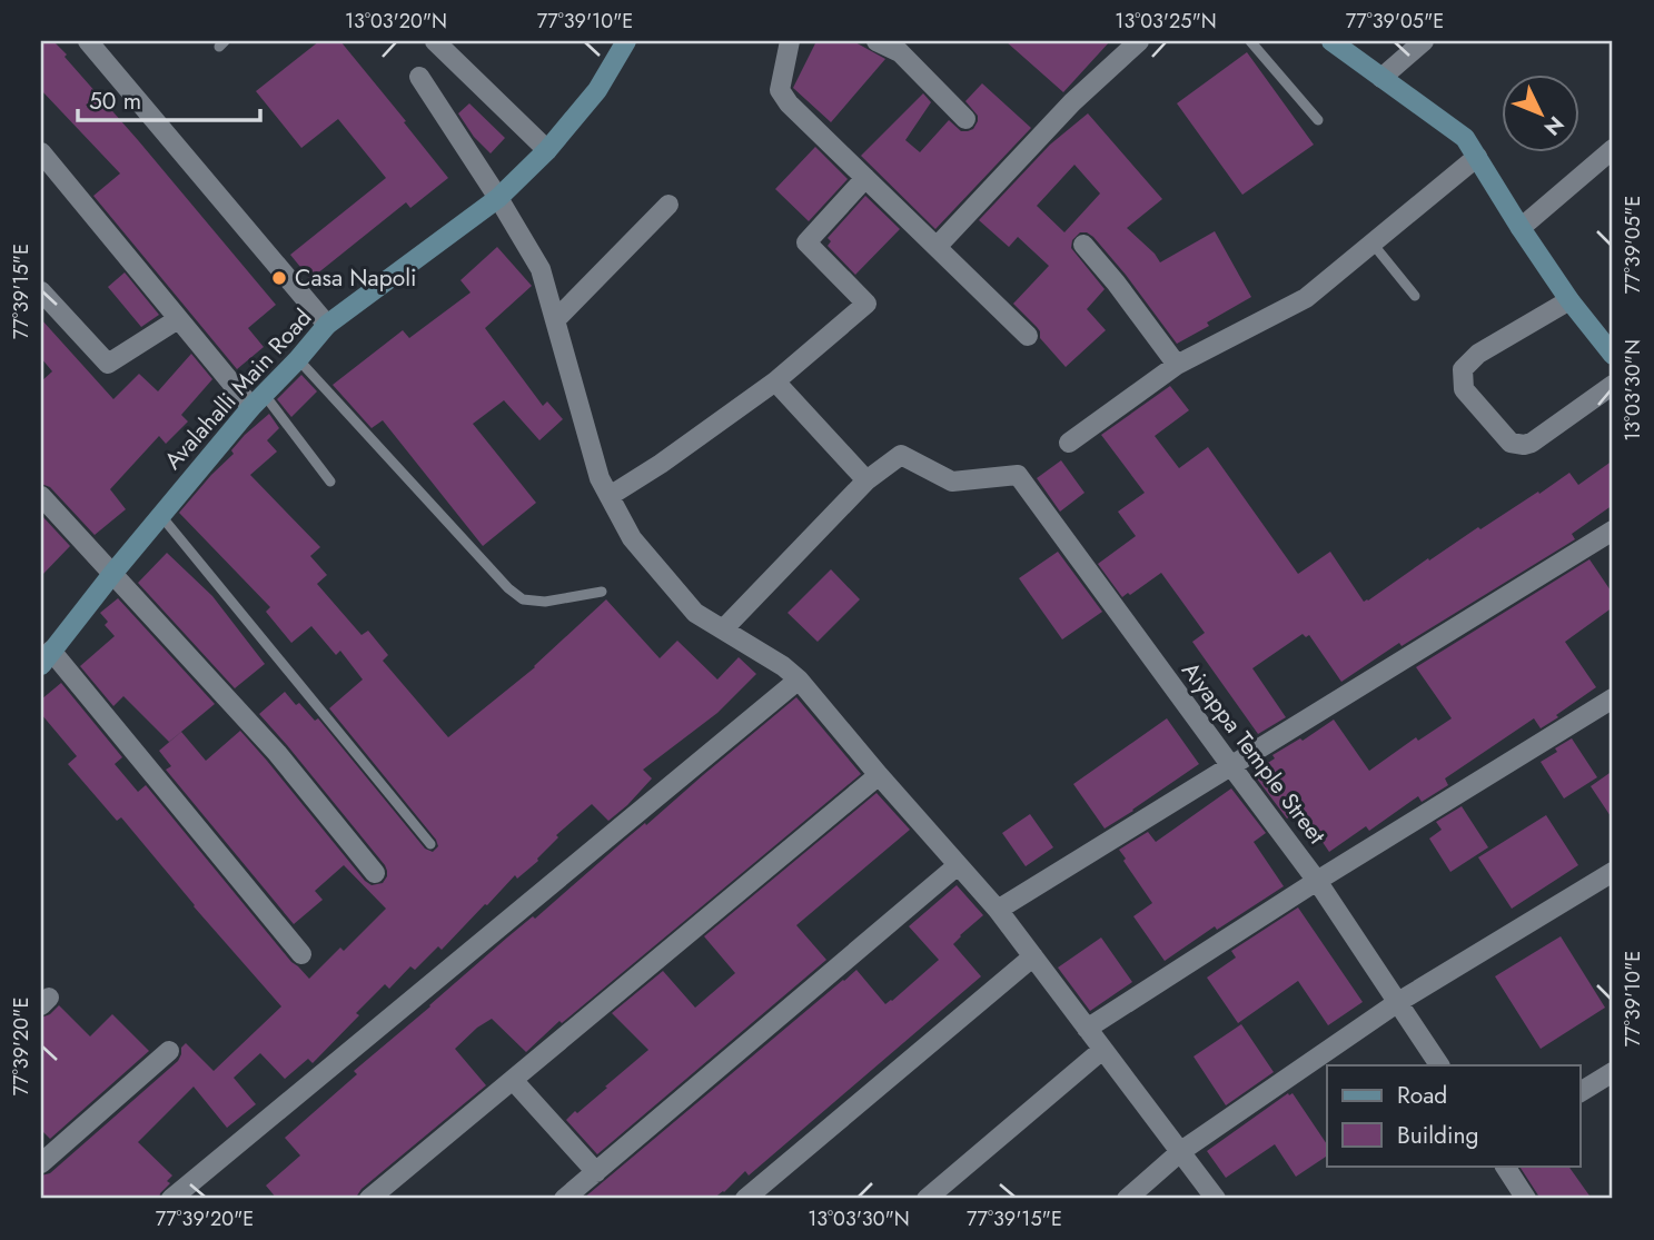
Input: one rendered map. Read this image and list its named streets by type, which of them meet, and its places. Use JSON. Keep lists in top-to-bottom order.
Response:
{
  "streets": {
    "main road": ["Avalahalli Main Road"],
    "street": ["Aiyappa Temple Street"]
  },
  "places": ["Casa Napoli"],
  "legend": ["Road", "Building"],
  "scale_bar": "50 m",
  "north": "bottom right",
  "coordinates": [
    "13°03'20\"N",
    "77°39'10\"E",
    "13°03'25\"N",
    "77°39'05\"E",
    "77°39'15\"E",
    "13°03'30\"N",
    "77°39'20\"E"
  ]
}
